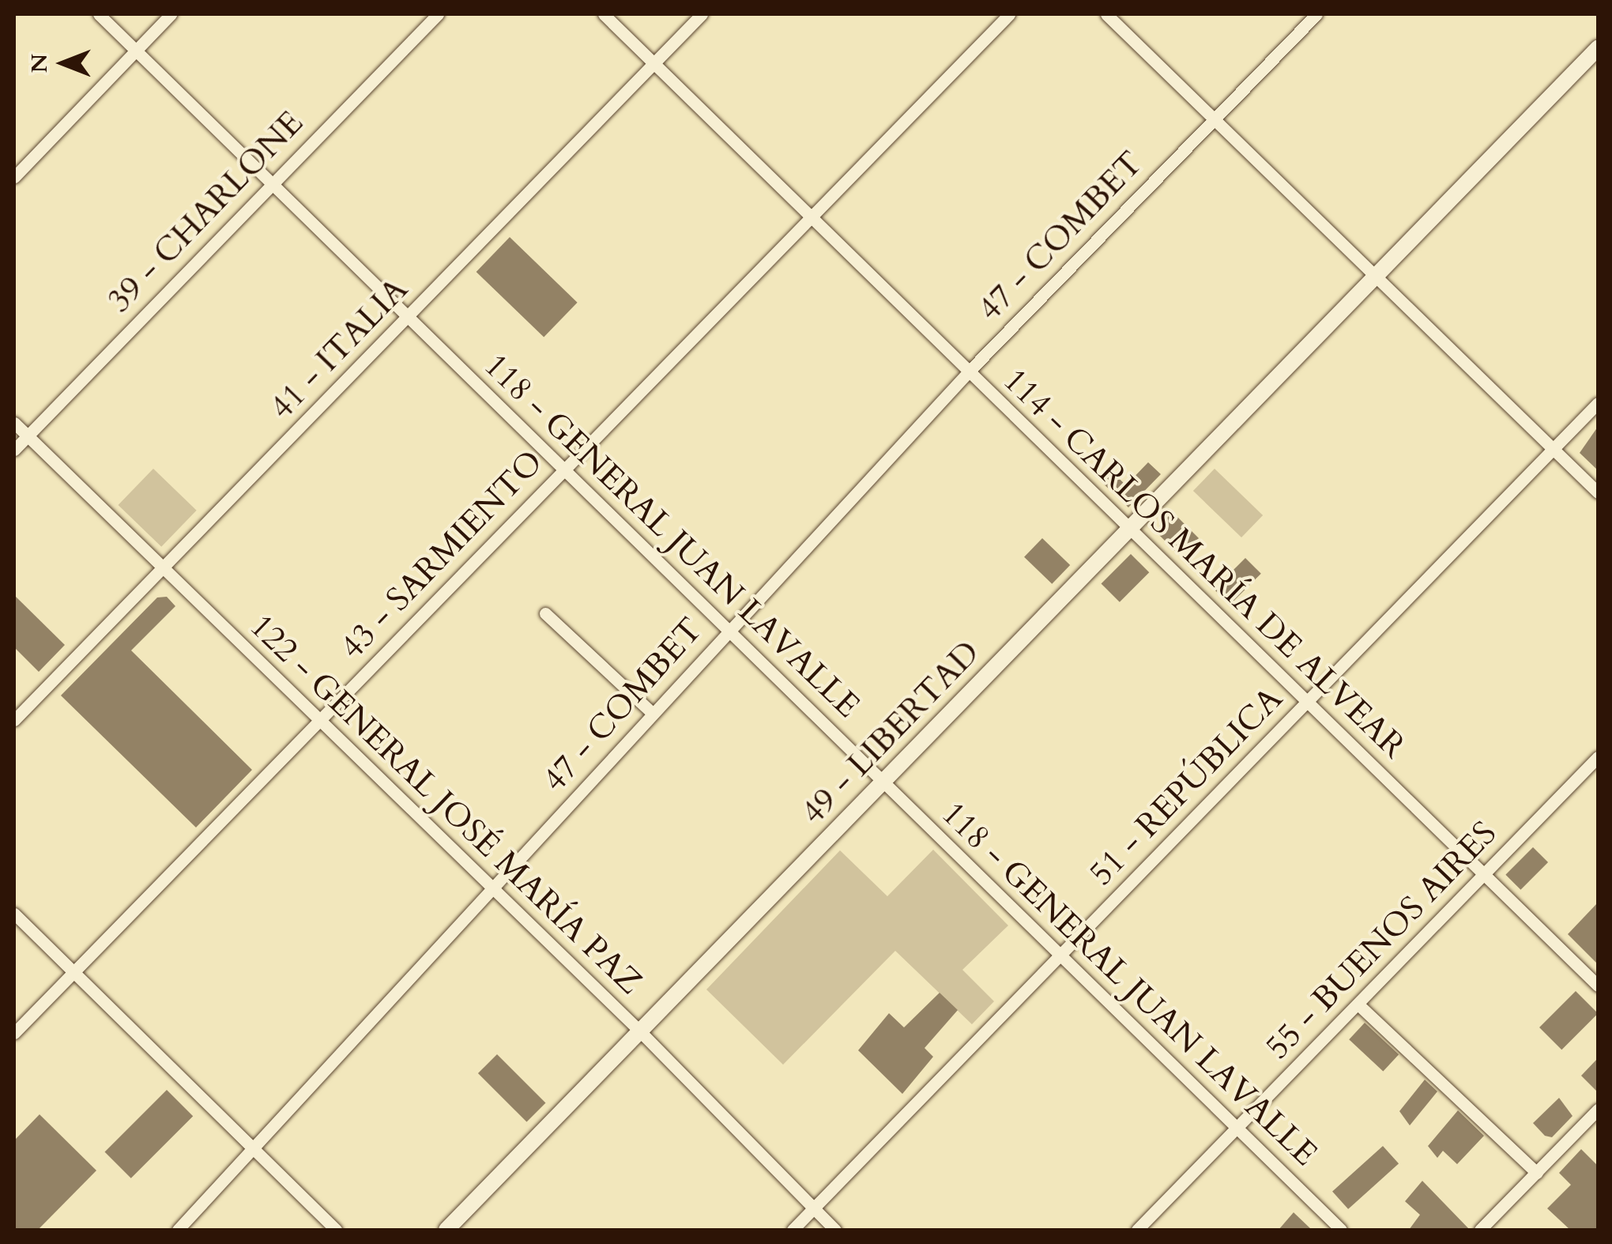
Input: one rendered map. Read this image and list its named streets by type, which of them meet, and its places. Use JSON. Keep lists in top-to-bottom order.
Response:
{
  "streets": {
    "street": [
      "39 - CHARLONE",
      "47 - COMBET",
      "41 - ITALIA",
      "118 - GENERAL JUAN LAVALLE",
      "43 - SARMIENTO",
      "114 - CARLOS MARÍA DE ALVEAR",
      "49 - LIBERTAD",
      "51 - REPÚBLICA",
      "122 - GENERAL JOSÉ MARÍA PAZ",
      "55 - BUENOS AIRES"
    ]
  },
  "crossings": [
    ["39 - CHARLONE", "118 - GENERAL JUAN LAVALLE"],
    ["39 - CHARLONE", "122 - GENERAL JOSÉ MARÍA PAZ"],
    ["47 - COMBET", "118 - GENERAL JUAN LAVALLE"],
    ["47 - COMBET", "114 - CARLOS MARÍA DE ALVEAR"],
    ["47 - COMBET", "122 - GENERAL JOSÉ MARÍA PAZ"],
    ["41 - ITALIA", "118 - GENERAL JUAN LAVALLE"],
    ["41 - ITALIA", "114 - CARLOS MARÍA DE ALVEAR"],
    ["41 - ITALIA", "122 - GENERAL JOSÉ MARÍA PAZ"],
    ["118 - GENERAL JUAN LAVALLE", "43 - SARMIENTO"],
    ["118 - GENERAL JUAN LAVALLE", "49 - LIBERTAD"],
    ["118 - GENERAL JUAN LAVALLE", "51 - REPÚBLICA"],
    ["118 - GENERAL JUAN LAVALLE", "55 - BUENOS AIRES"],
    ["43 - SARMIENTO", "114 - CARLOS MARÍA DE ALVEAR"],
    ["43 - SARMIENTO", "122 - GENERAL JOSÉ MARÍA PAZ"],
    ["114 - CARLOS MARÍA DE ALVEAR", "49 - LIBERTAD"],
    ["114 - CARLOS MARÍA DE ALVEAR", "51 - REPÚBLICA"],
    ["114 - CARLOS MARÍA DE ALVEAR", "55 - BUENOS AIRES"],
    ["49 - LIBERTAD", "122 - GENERAL JOSÉ MARÍA PAZ"],
    ["51 - REPÚBLICA", "122 - GENERAL JOSÉ MARÍA PAZ"]
  ],
  "north": "left"
}
